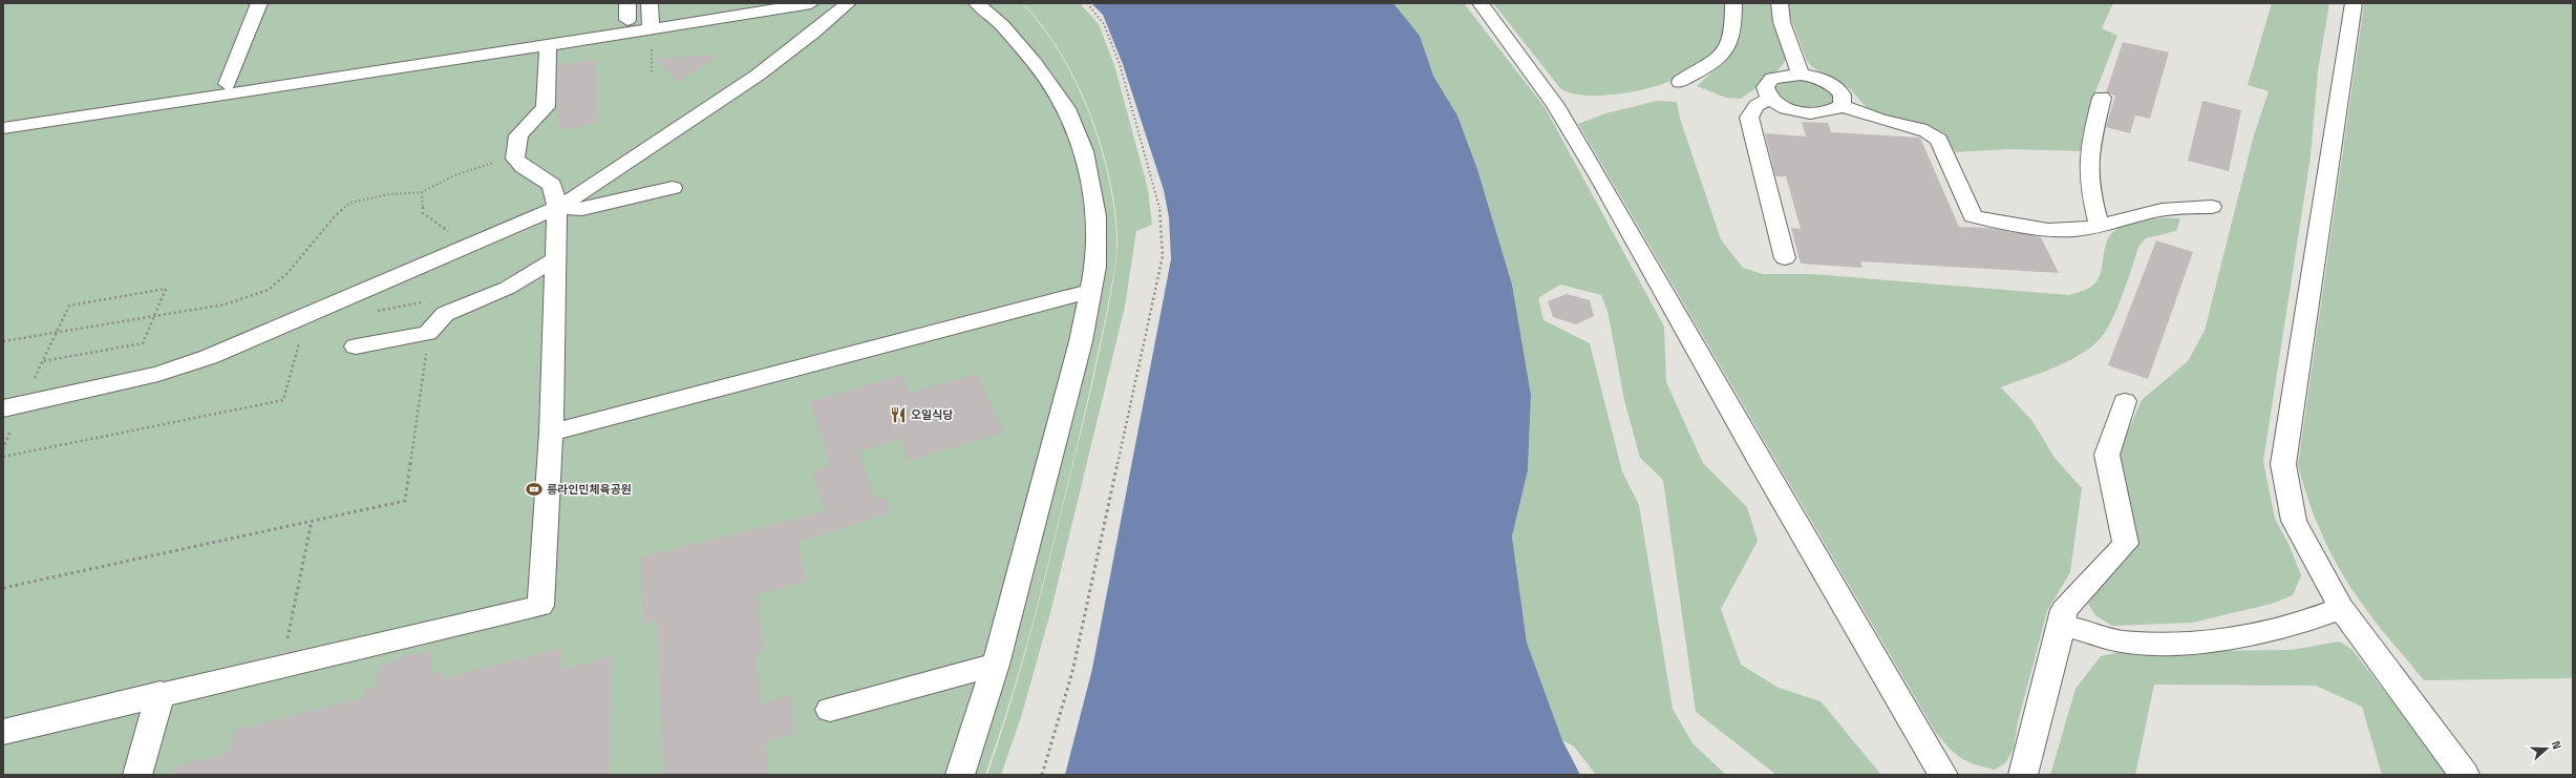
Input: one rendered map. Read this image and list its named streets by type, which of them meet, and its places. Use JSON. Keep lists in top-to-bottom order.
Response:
{
  "places": {
    "restaurant": ["오일식당"],
    "sports": ["릉라인민체육공원"]
  },
  "north": "right"
}
